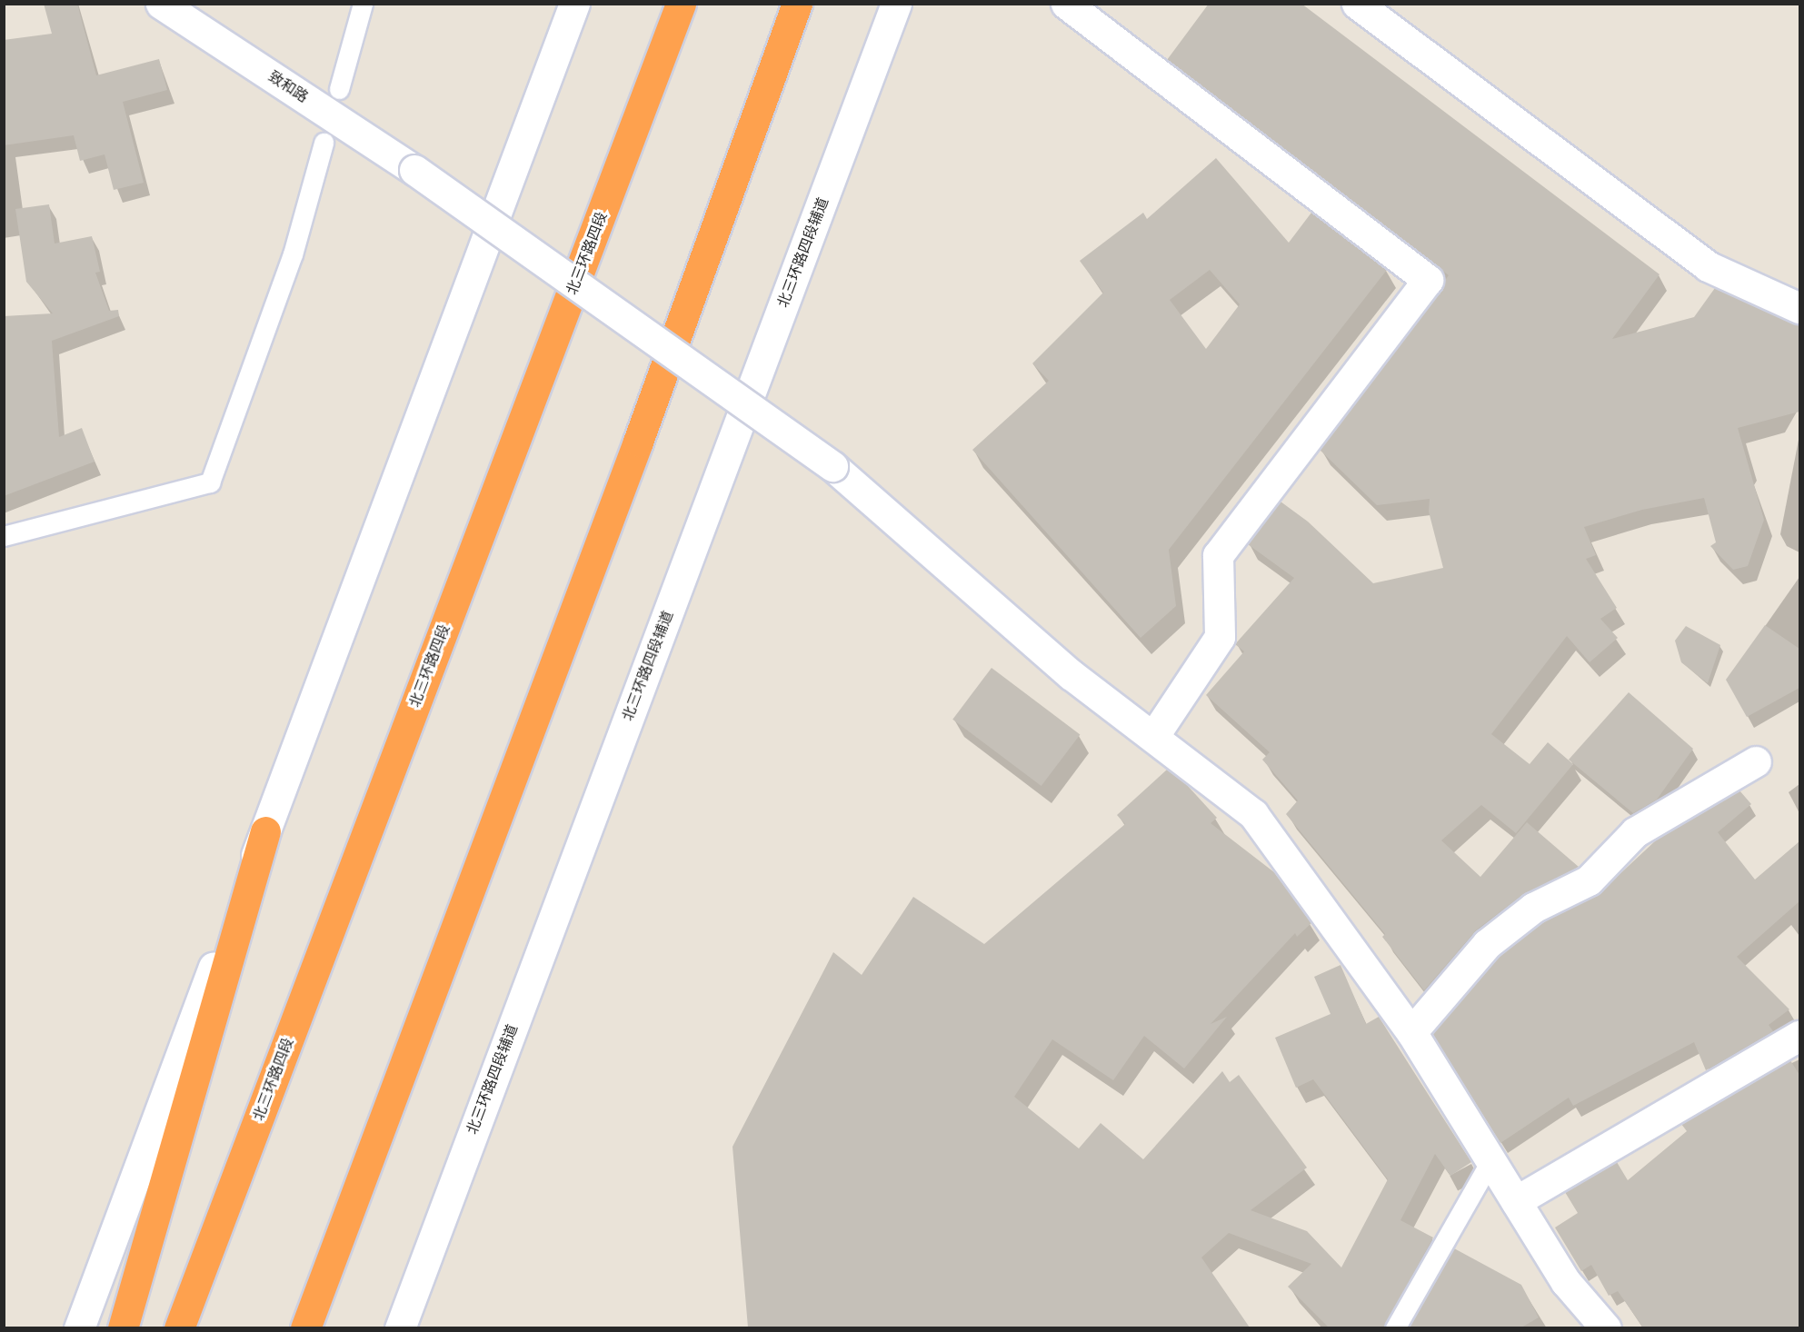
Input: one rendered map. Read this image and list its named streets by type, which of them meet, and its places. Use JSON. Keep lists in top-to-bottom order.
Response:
{
  "streets": {
    "highway": ["北三环路四段"],
    "street": ["致和路", "北三环路四段辅道"]
  }
}
